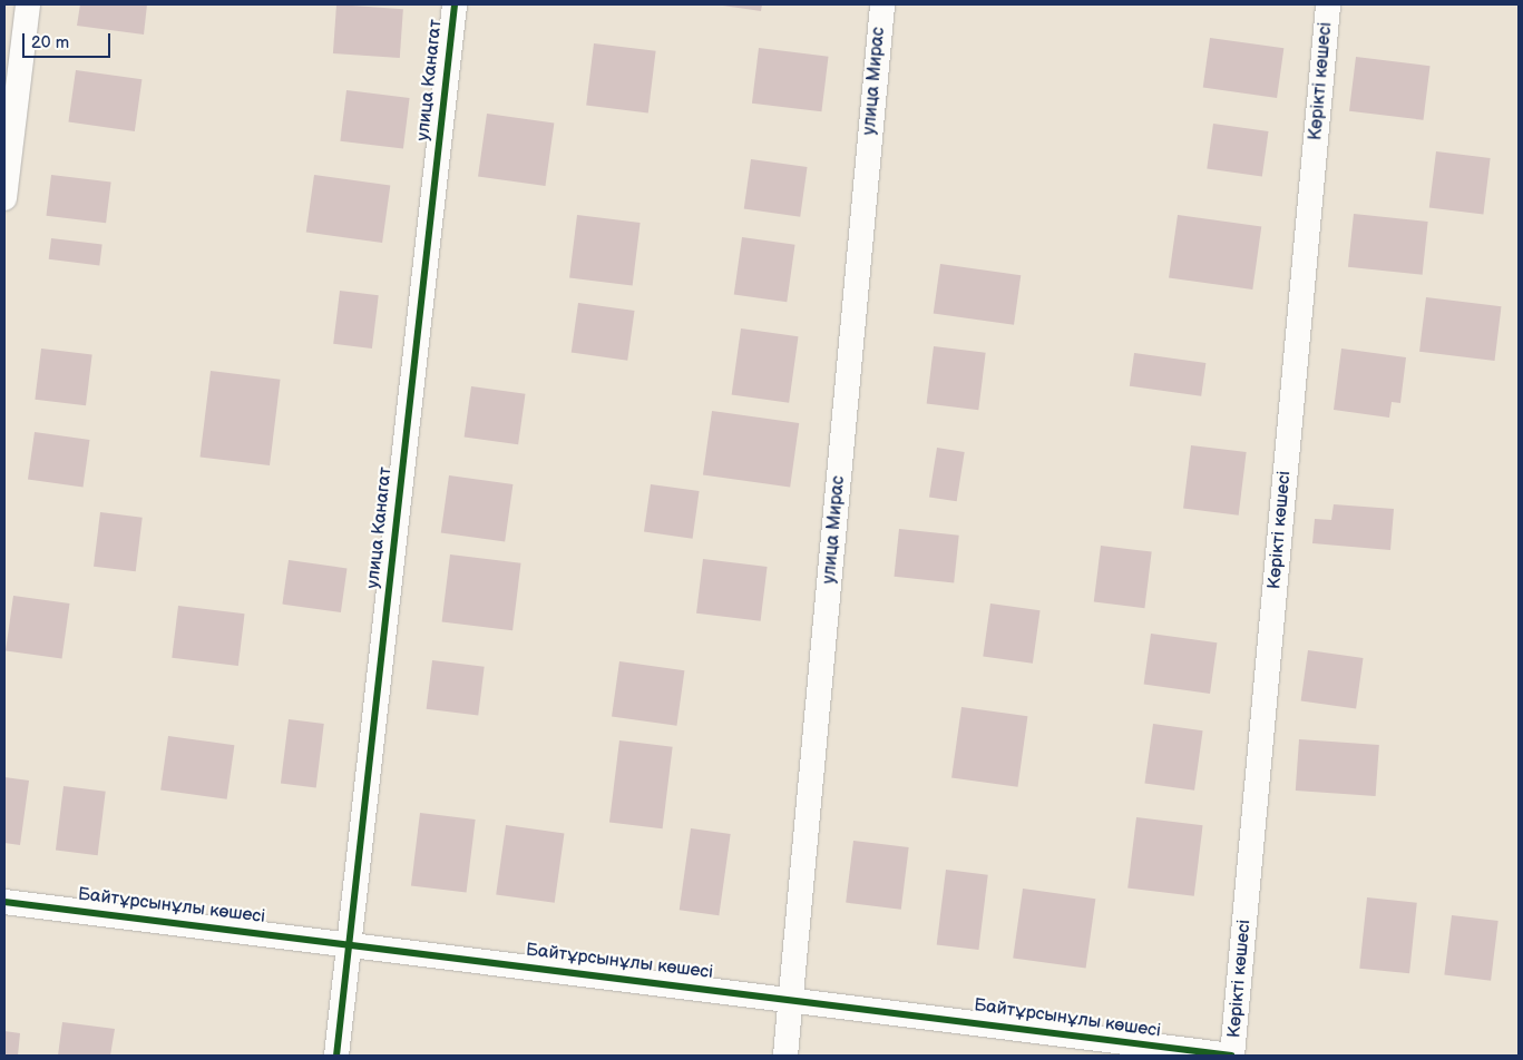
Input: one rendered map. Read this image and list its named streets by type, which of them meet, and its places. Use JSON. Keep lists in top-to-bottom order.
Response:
{
  "streets": {
    "street": [
      "улица Канагат",
      "улица Мирас",
      "Көрікті көшесі",
      "Байтұрсынұлы көшесі"
    ]
  },
  "crossings": [
    ["улица Канагат", "Байтұрсынұлы көшесі"],
    ["улица Мирас", "Байтұрсынұлы көшесі"],
    ["Көрікті көшесі", "Байтұрсынұлы көшесі"]
  ],
  "scale_bar": "20 m"
}
